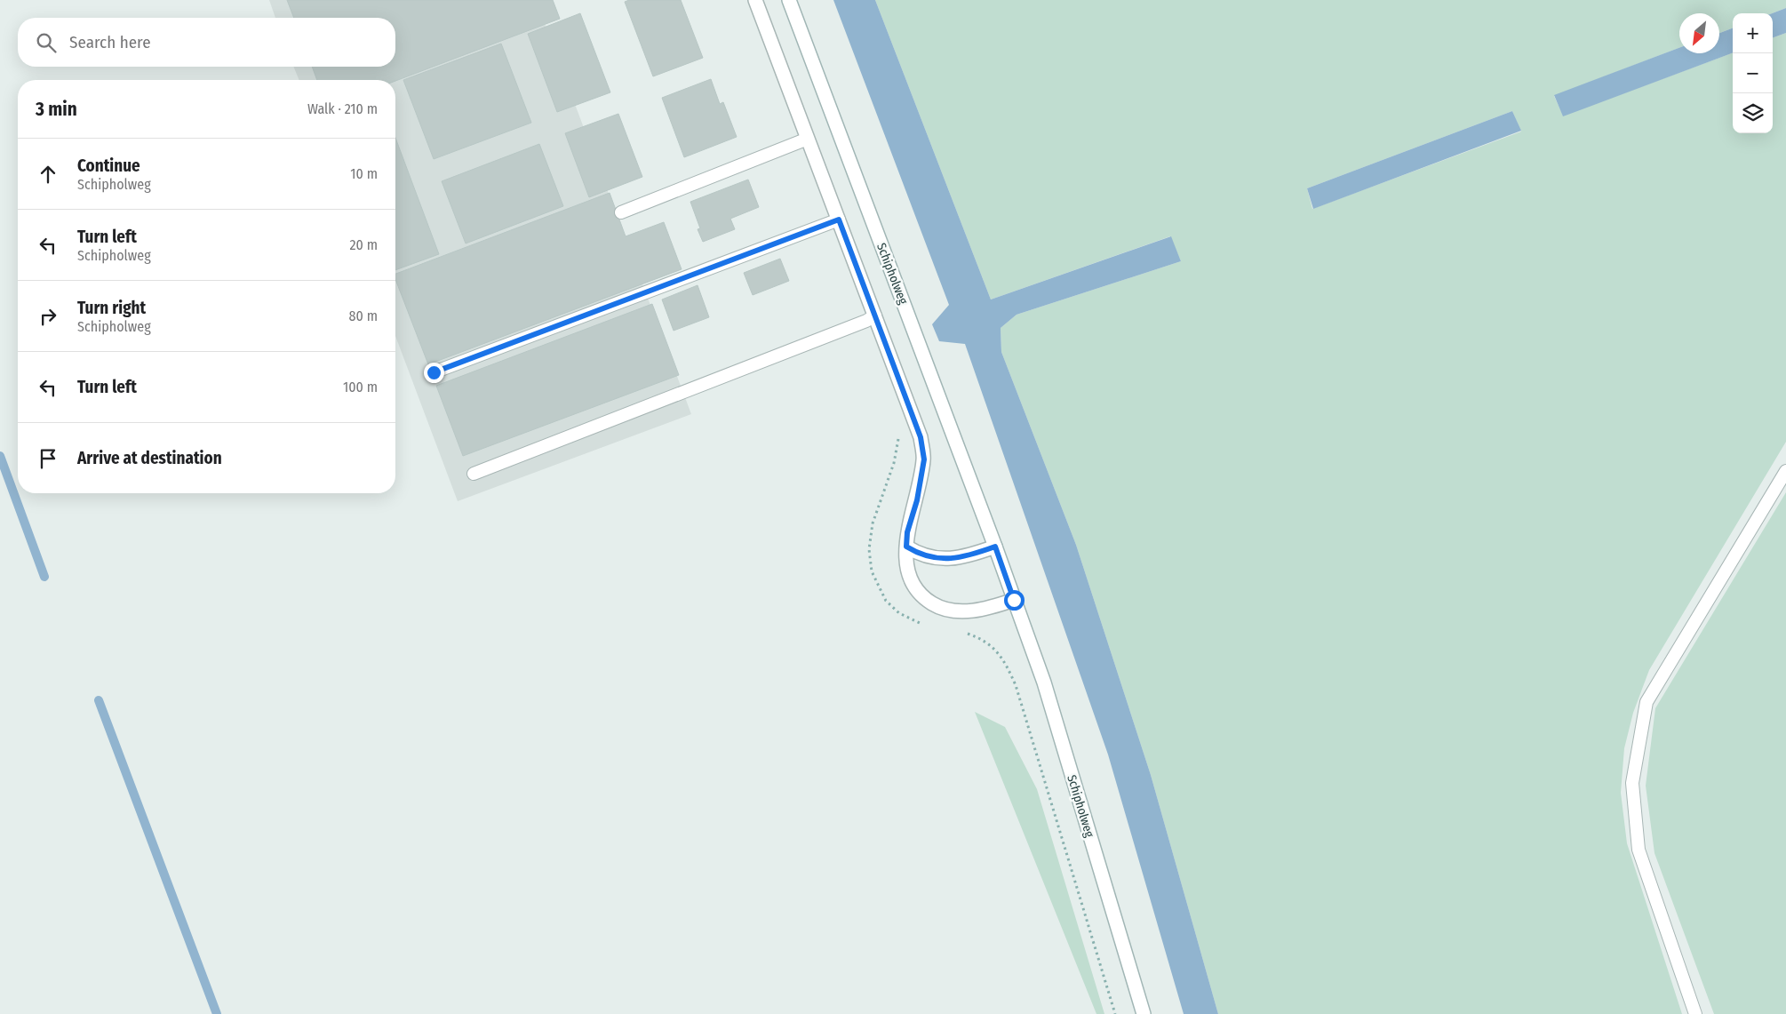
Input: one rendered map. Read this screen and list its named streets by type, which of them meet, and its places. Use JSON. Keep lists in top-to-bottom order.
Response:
{
  "streets": {
    "main road": ["Schipholweg"]
  },
  "north": "bottom left",
  "page": {
    "map_buttons": ["+", "−"],
    "search": "Search here",
    "heading": ["3 min", "Walk · 210 m"],
    "list": [
      ["Continue", "Schipholweg", "10 m"],
      ["Turn left", "Schipholweg", "20 m"],
      ["Turn right", "Schipholweg", "80 m"],
      ["Turn left", "100 m"],
      "Arrive at destination"
    ]
  }
}
